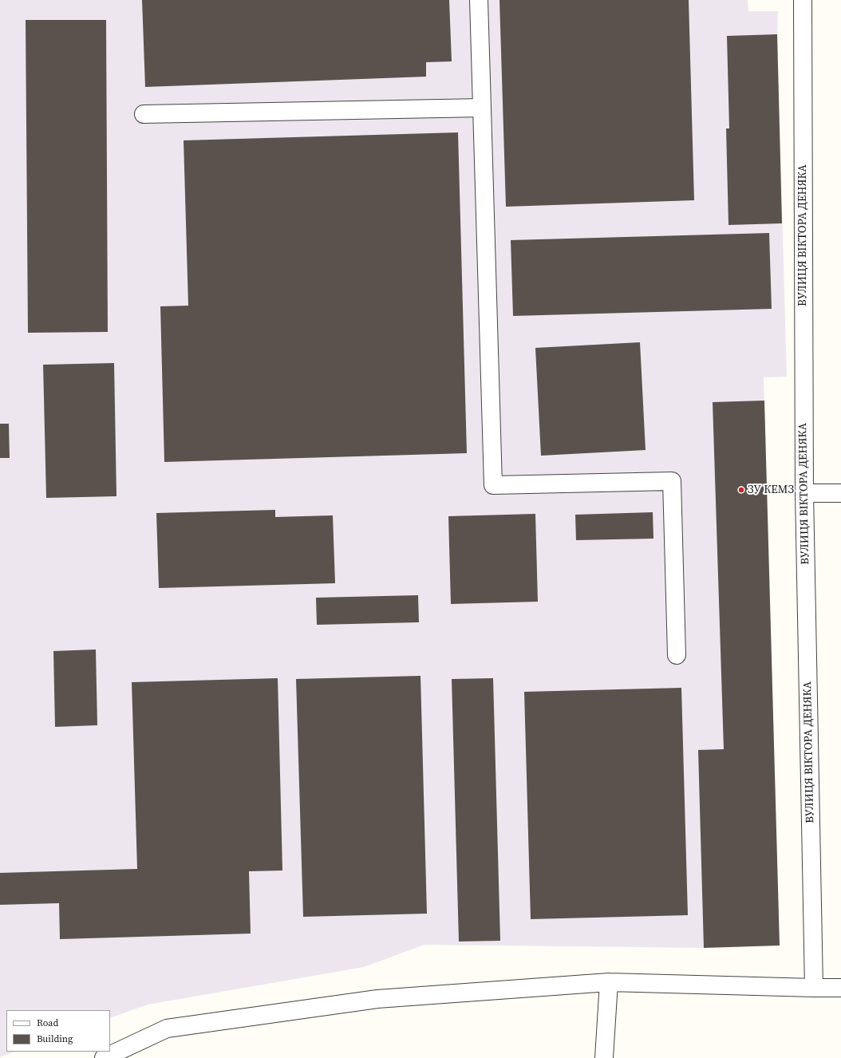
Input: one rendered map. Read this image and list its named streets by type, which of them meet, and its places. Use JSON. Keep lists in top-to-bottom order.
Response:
{
  "streets": {
    "street": ["ВУЛИЦЯ ВІКТОРА ДЕНЯКА"]
  },
  "places": ["ЗУ КЕМЗ"],
  "legend": ["Road", "Building"]
}
